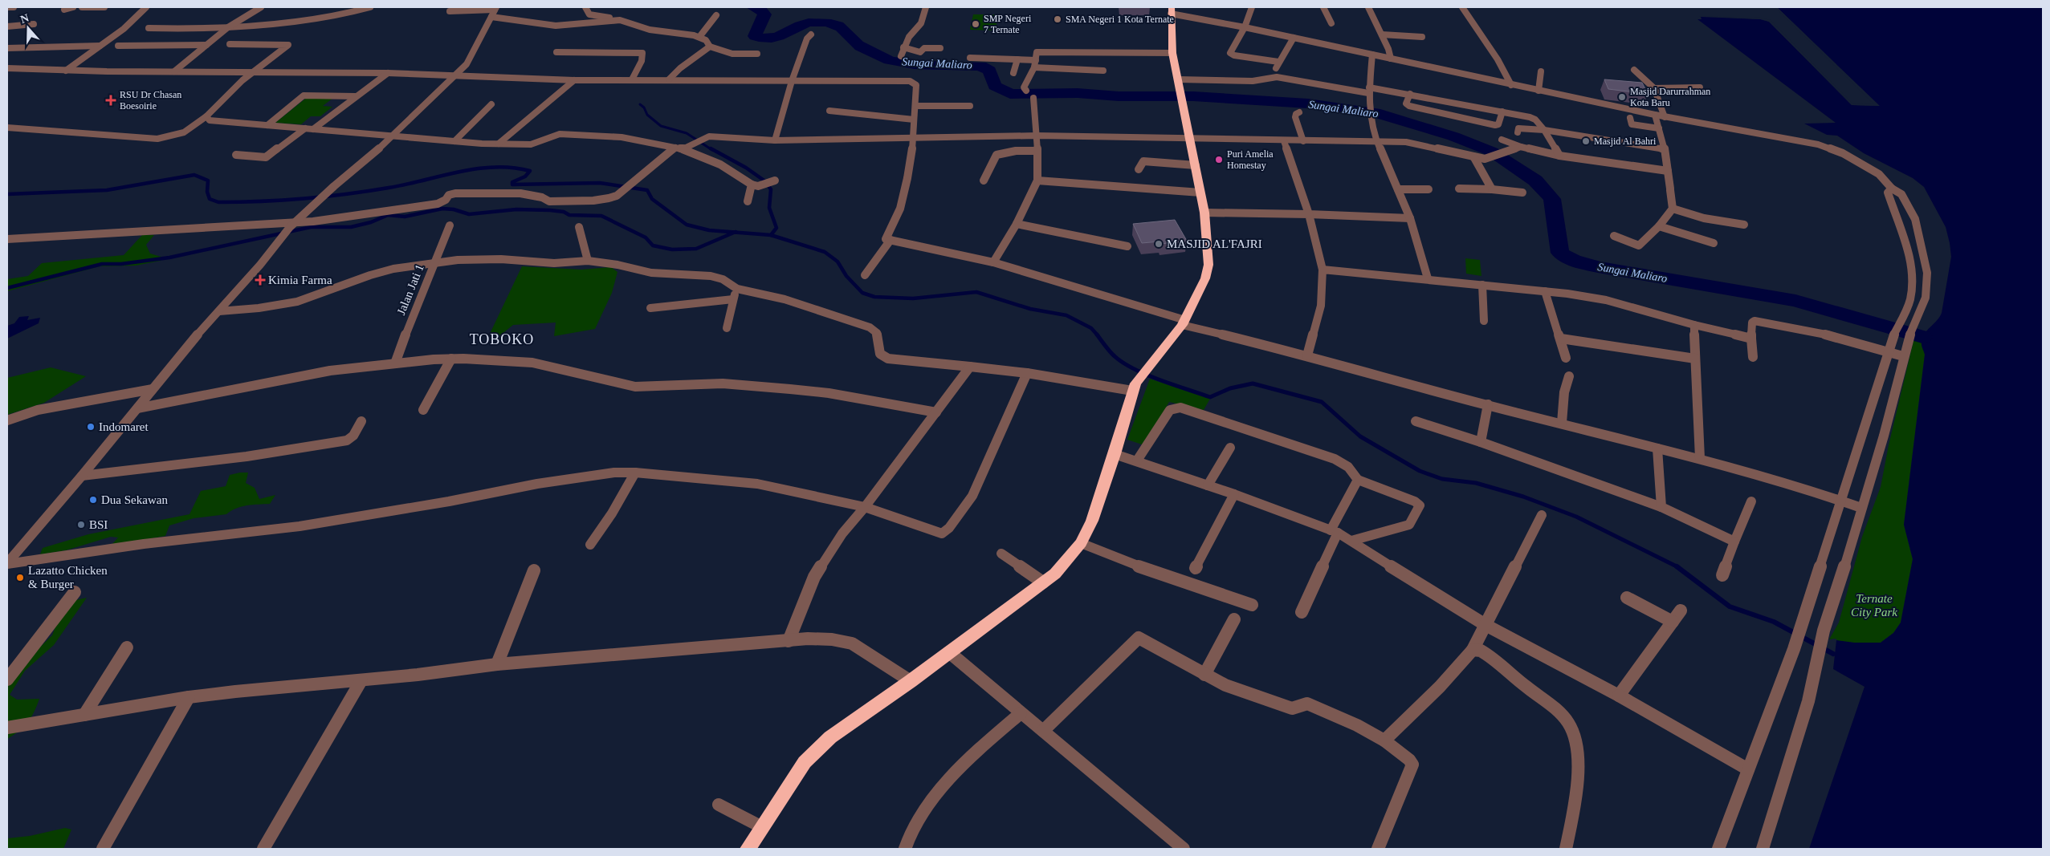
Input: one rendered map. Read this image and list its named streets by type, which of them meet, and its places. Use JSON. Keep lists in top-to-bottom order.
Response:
{
  "streets": {
    "street": ["Jalan Jati 1"]
  },
  "districts": ["TOBOKO"],
  "water": ["Sungai Maliaro"],
  "parks": ["Ternate City Park"],
  "places": {
    "other": [
      "SMA Negeri 1 Kota Ternate",
      "SMP Negeri 7 Ternate",
      "Masjid Darurrahman Kota Baru",
      "Masjid Al Bahri",
      "Puri Amelia Homestay",
      "MASJID AL'FAJRI",
      "Indomaret",
      "Dua Sekawan",
      "BSI",
      "Lazatto Chicken & Burger"
    ],
    "health": ["RSU Dr Chasan Boesoirie", "Kimia Farma"]
  },
  "north": "top"
}
